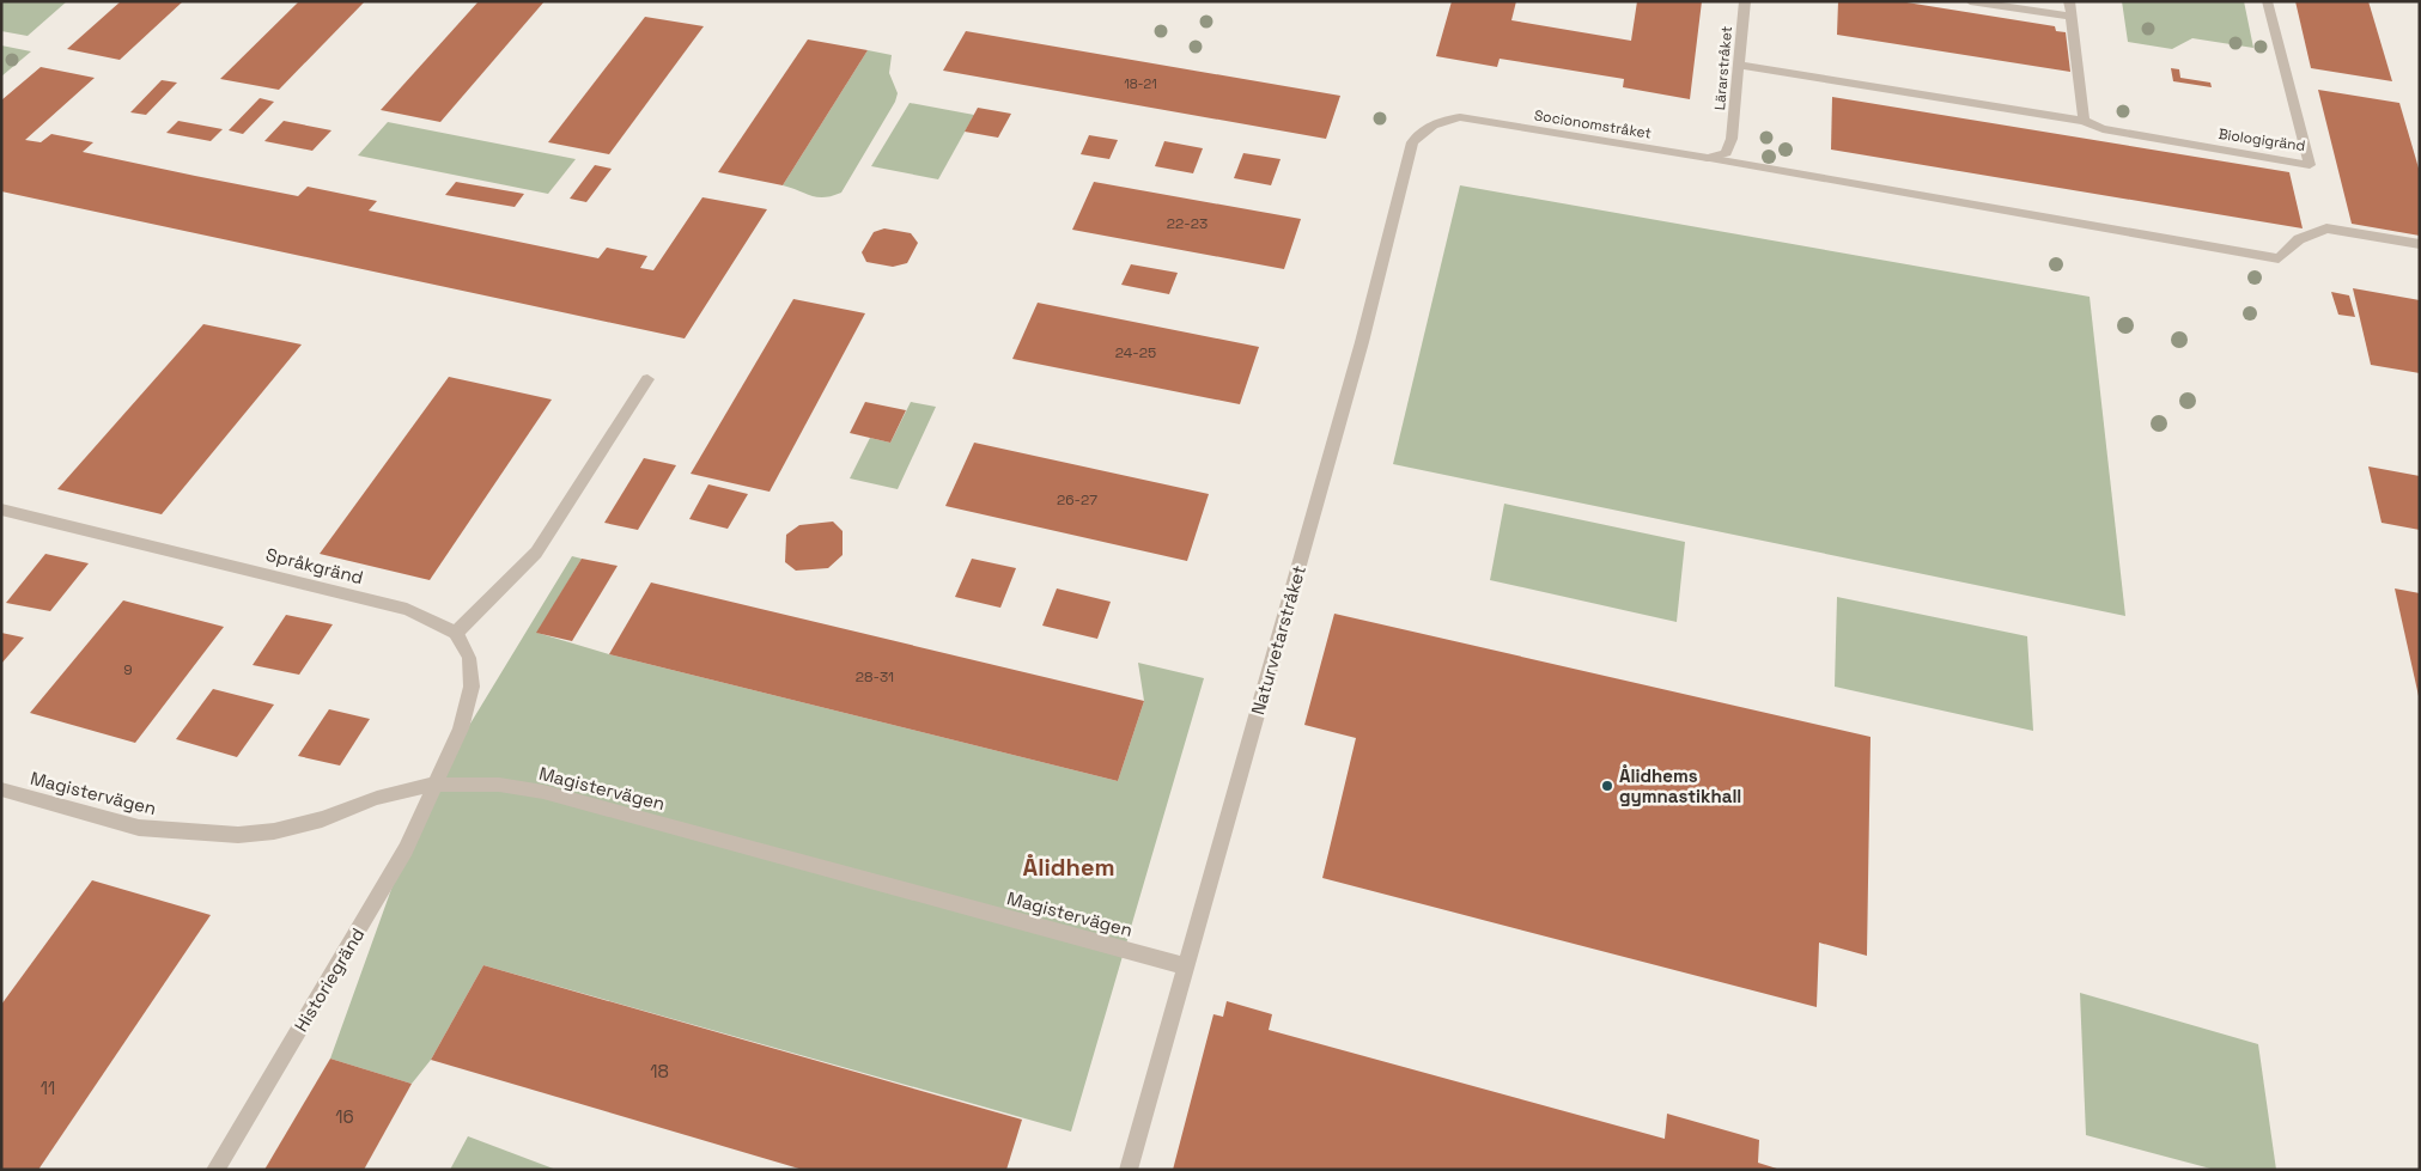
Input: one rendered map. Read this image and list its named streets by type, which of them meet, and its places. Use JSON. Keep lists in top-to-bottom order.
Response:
{
  "streets": {
    "street": [
      "Lärarstråket",
      "Socionomstråket",
      "Biologigränd",
      "Språkgränd",
      "Naturvetarstråket",
      "Magistervägen",
      "Historiegränd"
    ]
  },
  "crossings": [
    ["Lärarstråket", "Socionomstråket"],
    ["Lärarstråket", "Biologigränd"],
    ["Socionomstråket", "Naturvetarstråket"],
    ["Naturvetarstråket", "Magistervägen"],
    ["Magistervägen", "Historiegränd"]
  ],
  "districts": ["Ålidhem"],
  "places": ["Ålidhems gymnastikhall"],
  "house_numbers": [
    "18-21",
    "22-23",
    "24-25",
    "26-27",
    "9",
    "28-31",
    "18",
    "11",
    "16"
  ]
}
